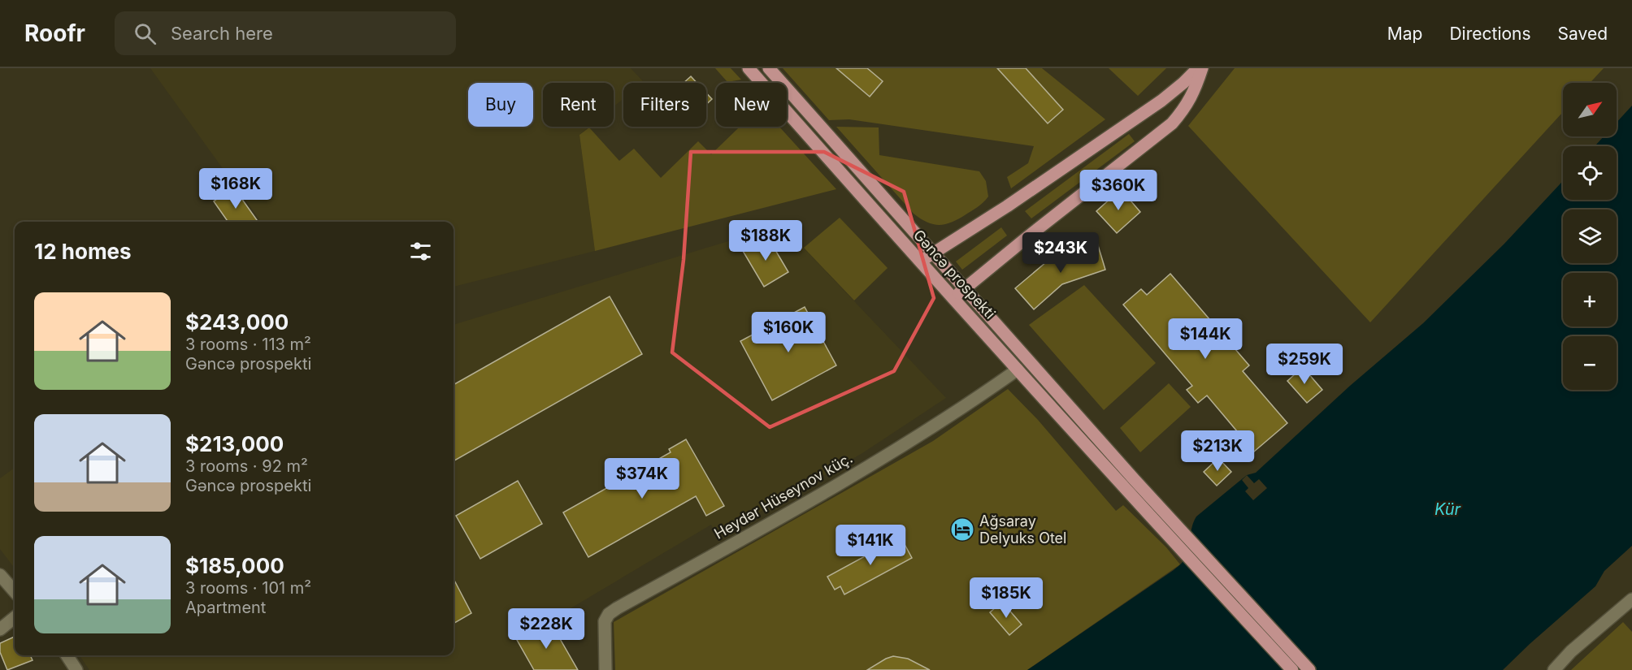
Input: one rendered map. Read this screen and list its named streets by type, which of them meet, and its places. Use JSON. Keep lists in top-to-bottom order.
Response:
{
  "streets": {
    "main road": ["Gəncə prospekti"],
    "street": ["Heydər Hüseynov küç."]
  },
  "crossings": [
    ["Gəncə prospekti", "Heydər Hüseynov küç."]
  ],
  "water": ["Kür"],
  "places": {
    "hotel": ["Ağsaray Delyuks Otel"]
  },
  "north": "top right",
  "page": {
    "header": "Roofr",
    "search": "Search here",
    "nav": ["Map", "Directions", "Saved"],
    "map_buttons": ["+", "−"],
    "chip": [
      "Buy",
      "Rent",
      "Filters",
      "New"
    ],
    "price": [
      "$168K",
      "$360K",
      "$188K",
      "$243K",
      "$160K",
      "$144K",
      "$259K",
      "$213K",
      "$374K",
      "$141K",
      "$185K",
      "$228K"
    ],
    "heading": "12 homes",
    "list": [
      {
        "name": "$243,000",
        "note": "3 rooms · 113 m² · Gəncə prospekti"
      },
      {
        "name": "$213,000",
        "note": "3 rooms · 92 m² · Gəncə prospekti"
      },
      {
        "name": "$185,000",
        "note": "3 rooms · 101 m² · Apartment"
      }
    ]
  }
}
